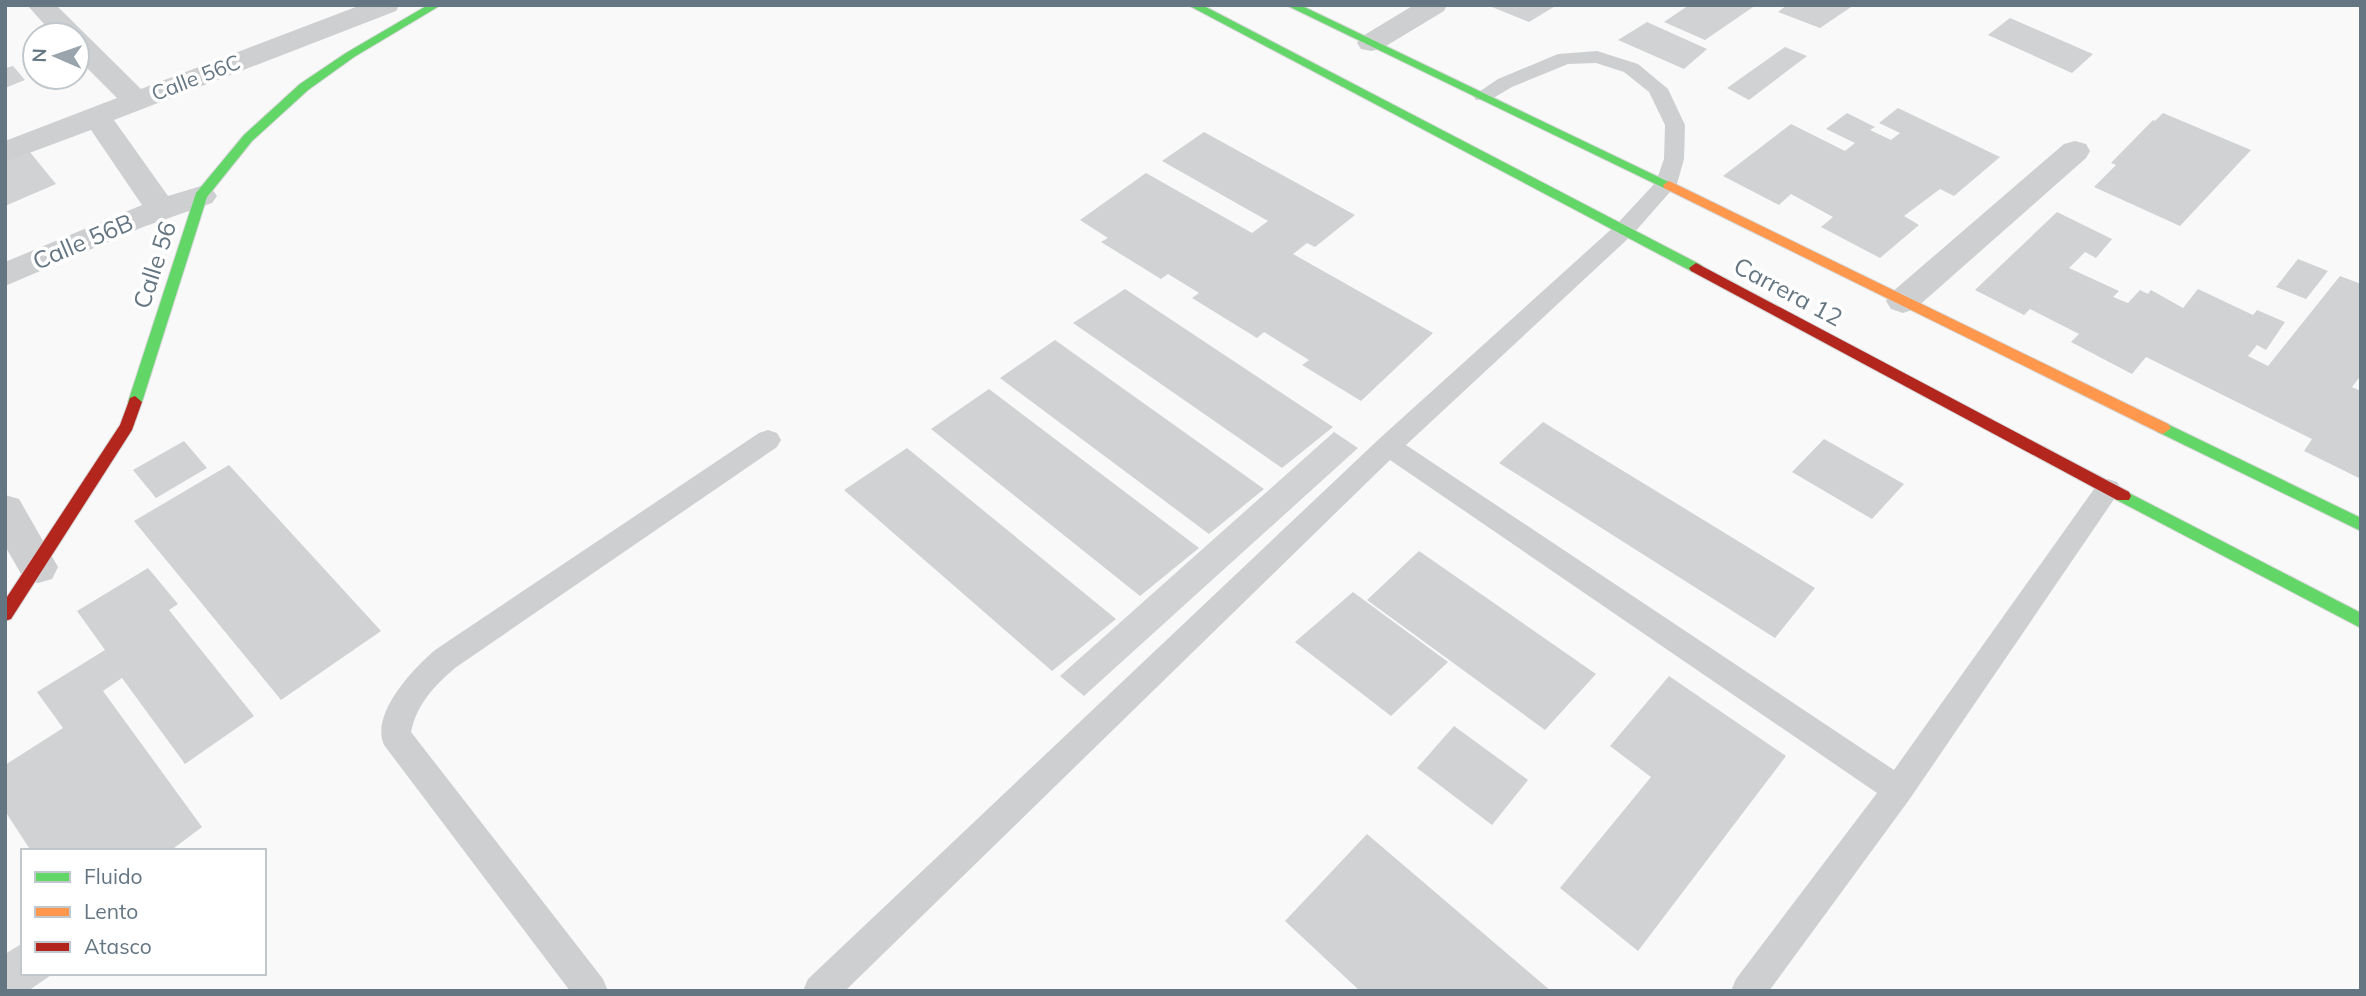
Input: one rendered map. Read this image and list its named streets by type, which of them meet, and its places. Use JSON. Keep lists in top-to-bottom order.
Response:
{
  "streets": {
    "main road": ["Calle 56", "Carrera 12"],
    "street": ["Calle 56C", "Calle 56B"]
  },
  "crossings": [
    ["Calle 56B", "Calle 56"]
  ],
  "legend": ["Fluido", "Lento", "Atasco"],
  "north": "left"
}
